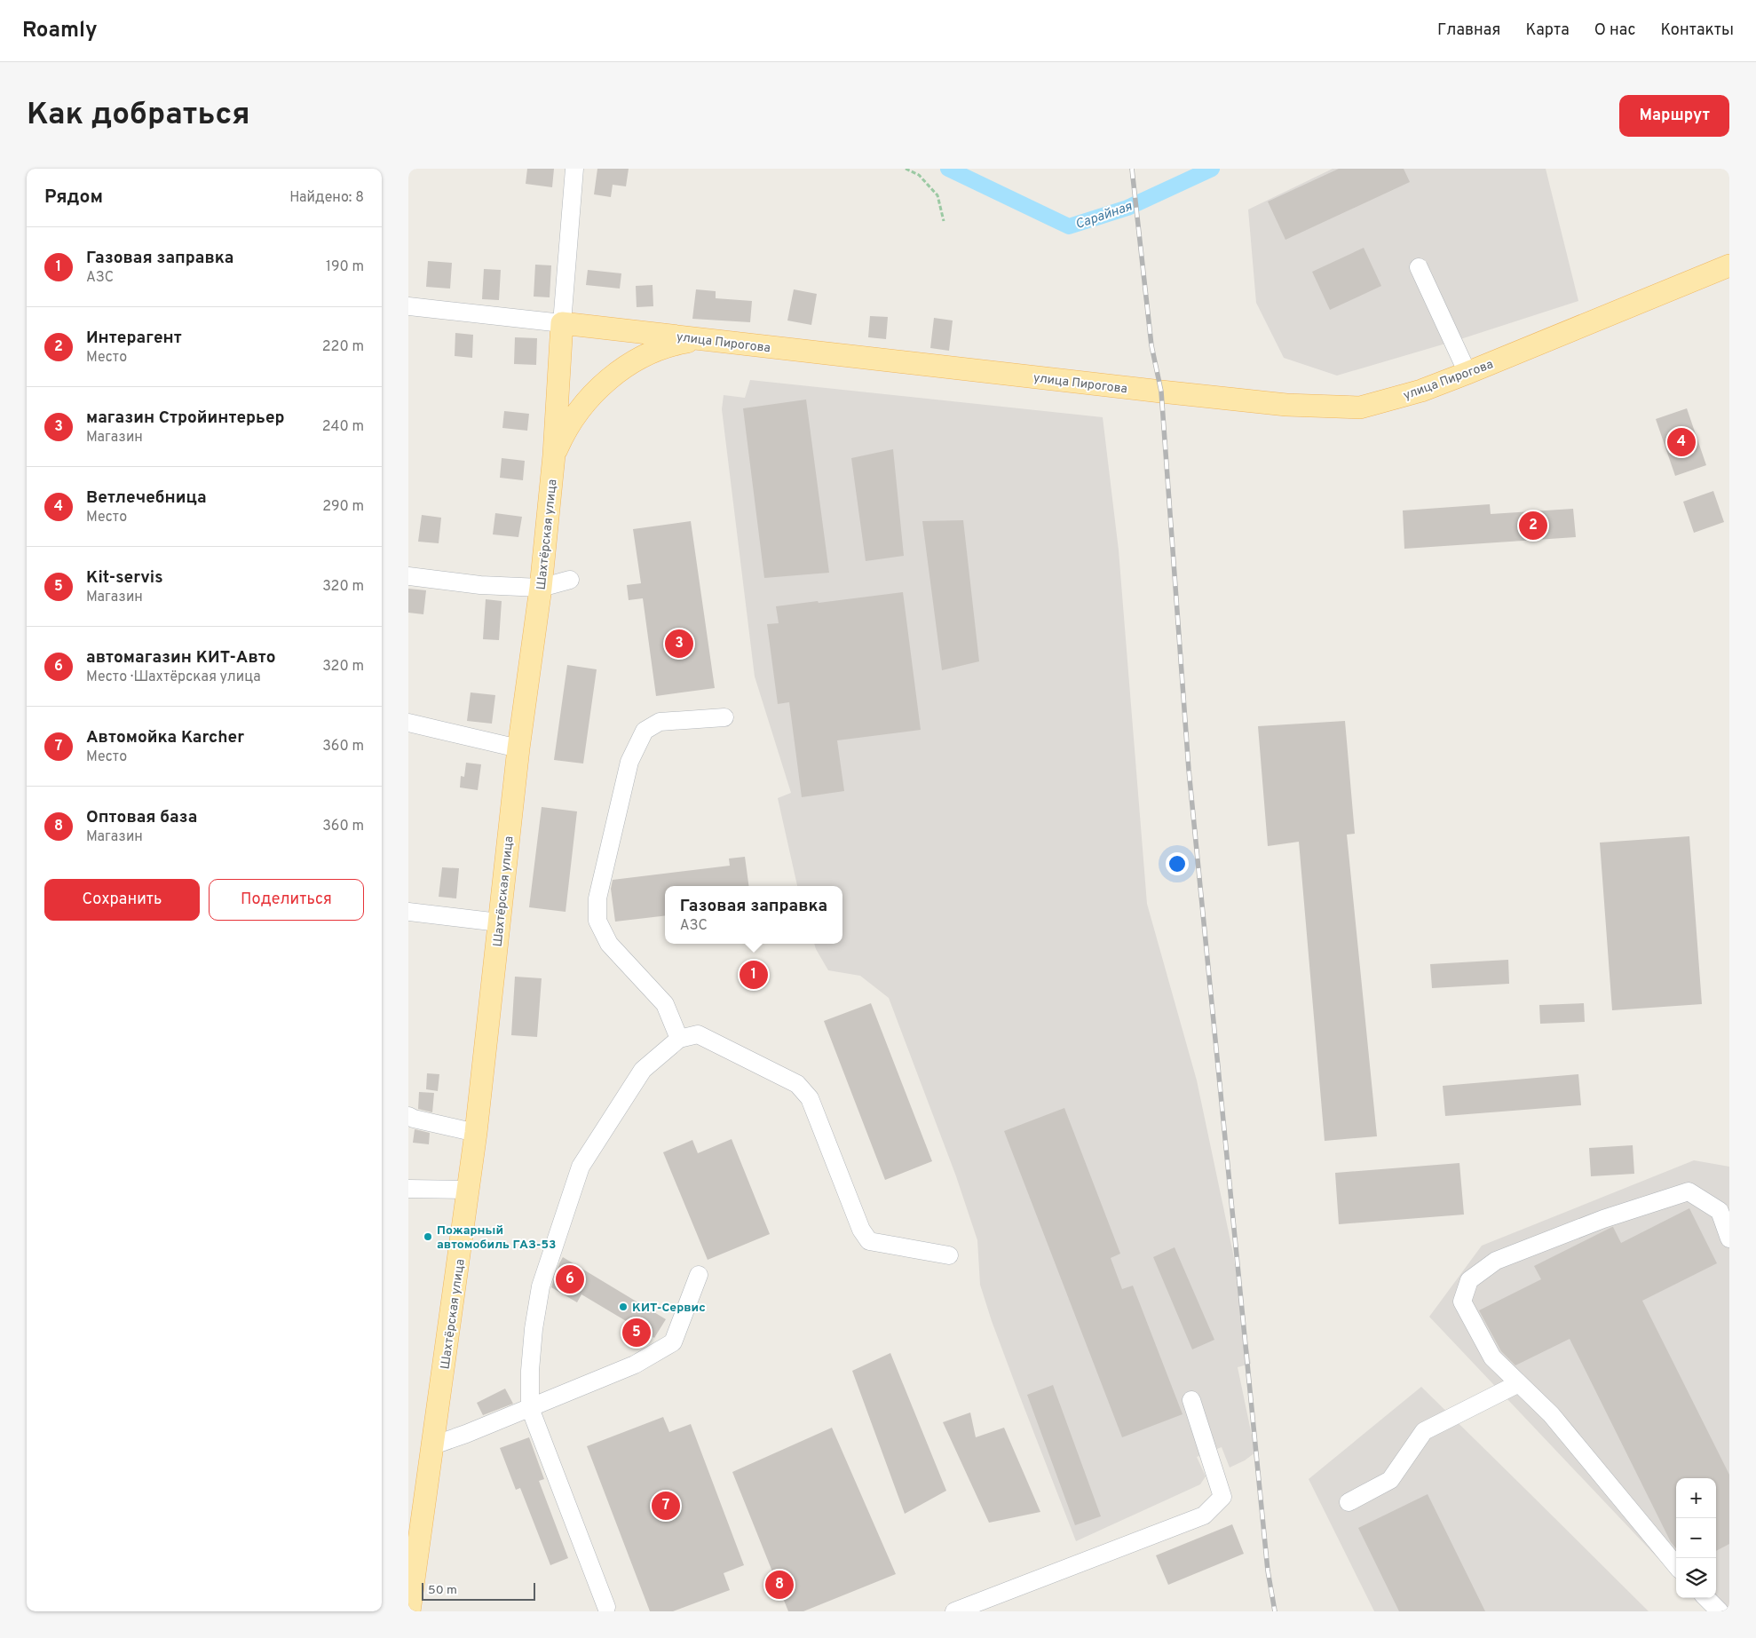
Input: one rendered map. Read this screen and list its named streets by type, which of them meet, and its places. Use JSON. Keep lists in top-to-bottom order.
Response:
{
  "streets": {
    "main road": ["улица Пирогова", "Шахтёрская улица"]
  },
  "crossings": [
    ["улица Пирогова", "Шахтёрская улица"]
  ],
  "water": ["Сарайная"],
  "places": ["Пожарный автомобиль ГАЗ-53", "КИТ-Сервис"],
  "scale_bar": "50 m",
  "page": {
    "header": "Roamly",
    "nav": [
      "Главная",
      "Карта",
      "О нас",
      "Контакты"
    ],
    "buttons": [
      "Маршрут",
      ["Сохранить", "Поделиться"]
    ],
    "title": "Как добраться",
    "heading": ["Рядом", "Найдено: 8"],
    "list": [
      {
        "mark": "1",
        "name": "Газовая заправка",
        "note": "АЗС",
        "value": "190 m"
      },
      {
        "mark": "2",
        "name": "Интерагент",
        "note": "Место",
        "value": "220 m"
      },
      {
        "mark": "3",
        "name": "магазин Стройинтерьер",
        "note": "Магазин",
        "value": "240 m"
      },
      {
        "mark": "4",
        "name": "Ветлечебница",
        "note": "Место",
        "value": "290 m"
      },
      {
        "mark": "5",
        "name": "Kit-servis",
        "note": "Магазин",
        "value": "320 m"
      },
      {
        "mark": "6",
        "name": "автомагазин КИТ-Авто",
        "note": "Место · Шахтёрская улица",
        "value": "320 m"
      },
      {
        "mark": "7",
        "name": "Автомойка Karcher",
        "note": "Место",
        "value": "360 m"
      },
      {
        "mark": "8",
        "name": "Оптовая база",
        "note": "Магазин",
        "value": "360 m"
      }
    ],
    "pins": [
      "4",
      "2",
      "3",
      "1",
      "6",
      "5",
      "7",
      "8"
    ],
    "popup": ["Газовая заправка", "АЗС"],
    "map_buttons": ["+", "−"],
    "scale": "50 m"
  }
}
